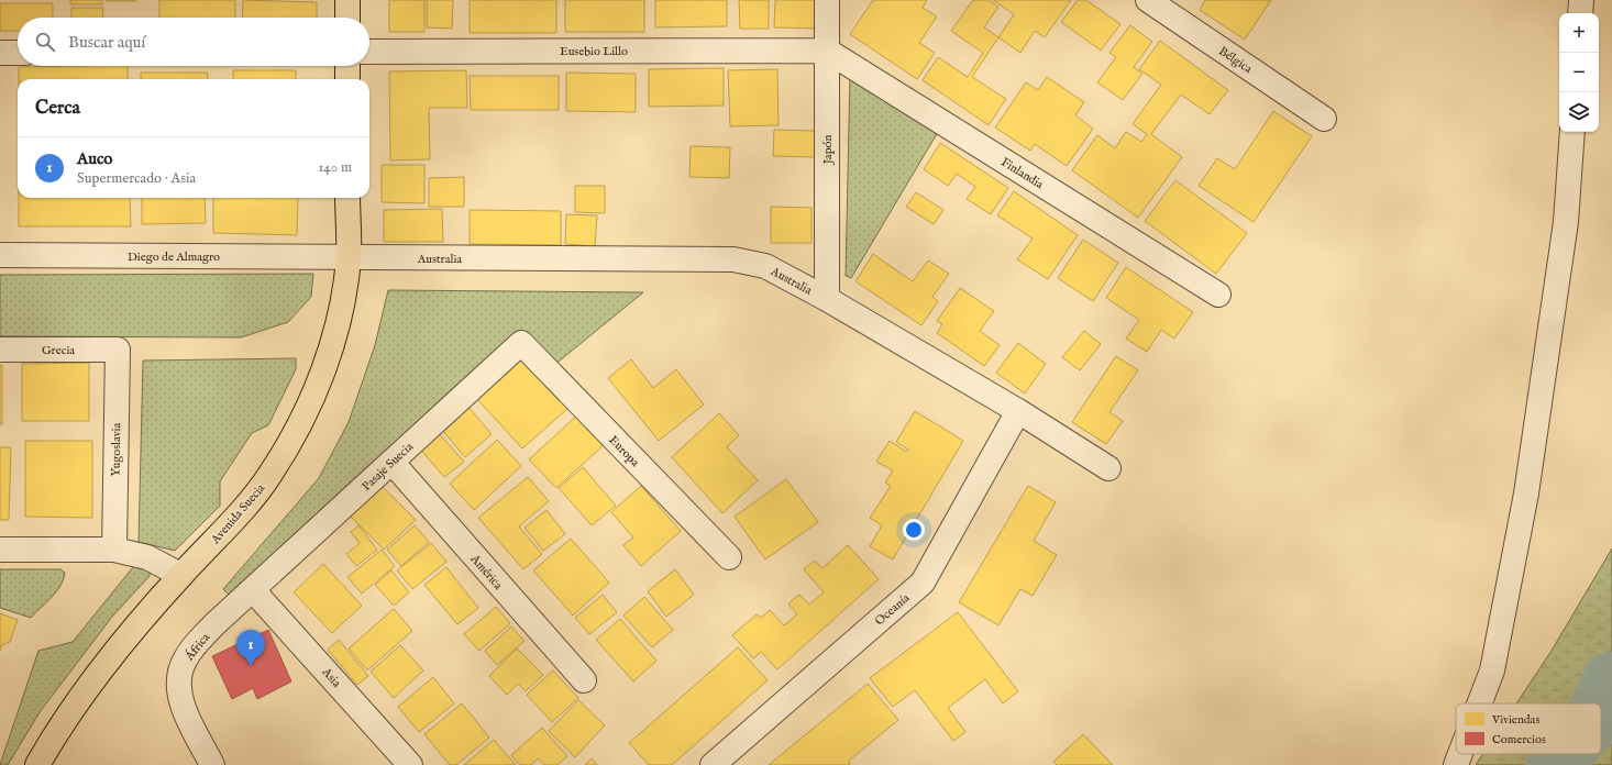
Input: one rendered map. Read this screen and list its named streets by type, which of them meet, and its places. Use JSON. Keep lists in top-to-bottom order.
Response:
{
  "streets": {
    "main road": ["Avenida Suecia"],
    "street": [
      "Eusebio Lillo",
      "Bélgica",
      "Japón",
      "Finlandia",
      "Diego de Almagro",
      "Australia",
      "Grecia",
      "Yugoslavia",
      "Europa",
      "Pasaje Suecia",
      "América",
      "Oceanía",
      "África",
      "Asia"
    ]
  },
  "crossings": [
    ["Eusebio Lillo", "Japón"],
    ["Eusebio Lillo", "Finlandia"],
    ["Japón", "Finlandia"],
    ["Japón", "Australia"],
    ["Diego de Almagro", "Australia"],
    ["Diego de Almagro", "Avenida Suecia"],
    ["Australia", "Avenida Suecia"],
    ["Australia", "Oceanía"],
    ["Grecia", "Yugoslavia"],
    ["Europa", "Pasaje Suecia"],
    ["Pasaje Suecia", "América"],
    ["Pasaje Suecia", "África"],
    ["Pasaje Suecia", "Asia"],
    ["África", "Asia"]
  ],
  "legend": ["Viviendas", "Comercios"],
  "page": {
    "map_buttons": ["+", "−"],
    "search": "Buscar aquí",
    "heading": "Cerca",
    "list": [
      {
        "mark": "1",
        "name": "Auco",
        "note": "Supermercado · Asia",
        "value": "140 m"
      }
    ],
    "pins": "1"
  }
}
